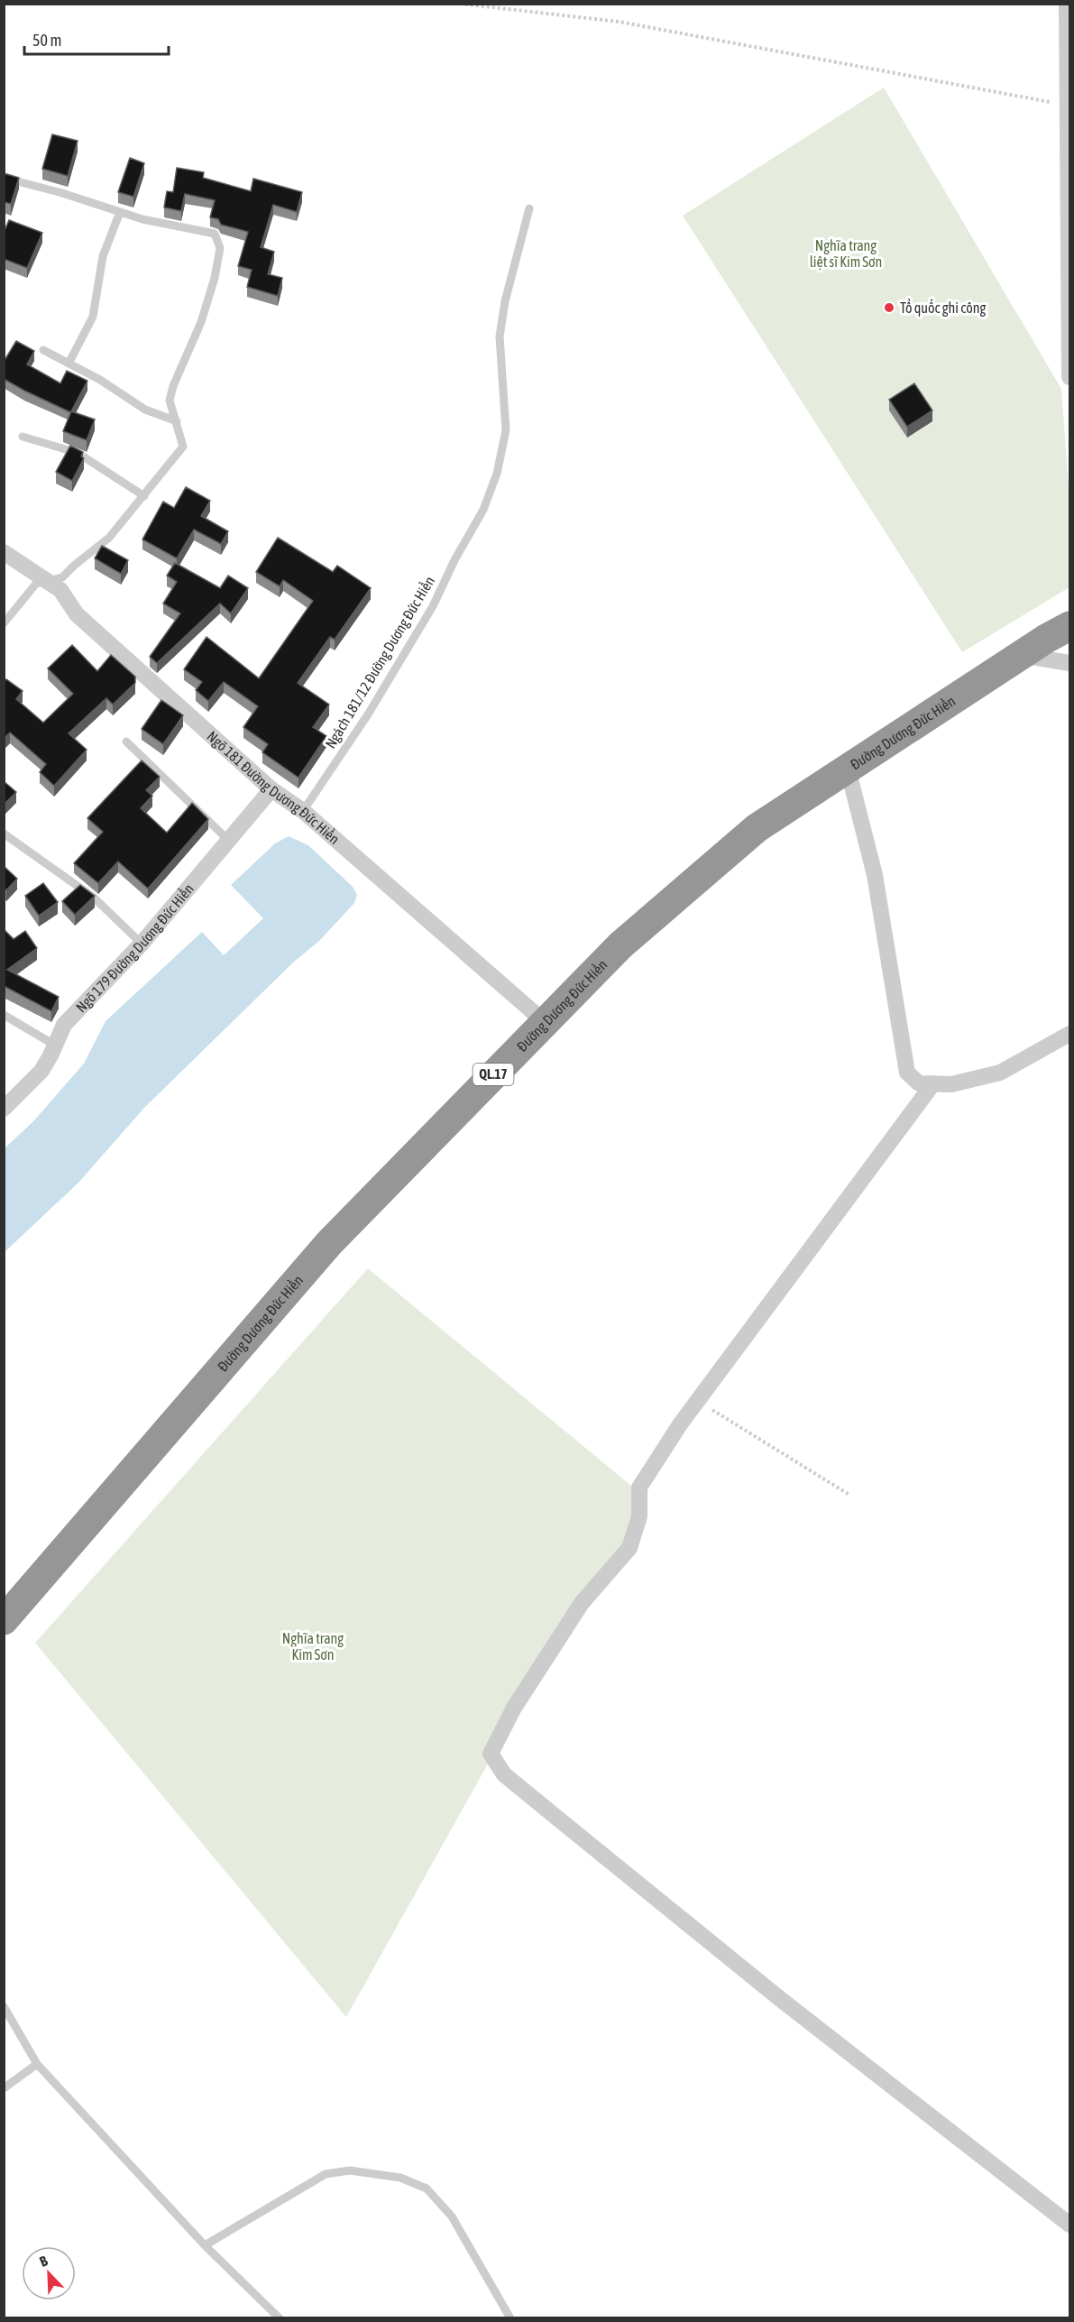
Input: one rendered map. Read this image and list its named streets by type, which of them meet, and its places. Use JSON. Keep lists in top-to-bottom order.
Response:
{
  "streets": {
    "highway": ["Đường Dương Đức Hiền", "QL.17"],
    "street": ["Ngõ 181 Đường Dương Đức Hiền", "Ngõ 179 Đường Dương Đức Hiền"],
    "lane": ["Ngách 181/12 Đường Dương Đức Hiền"]
  },
  "crossings": [
    ["Ngách 181/12 Đường Dương Đức Hiền", "Ngõ 181 Đường Dương Đức Hiền"],
    ["Đường Dương Đức Hiền", "Ngõ 181 Đường Dương Đức Hiền"],
    ["Ngõ 181 Đường Dương Đức Hiền", "Ngõ 179 Đường Dương Đức Hiền"]
  ],
  "parks": ["Nghĩa trang liệt sĩ Kim Sơn", "Nghĩa trang Kim Sơn"],
  "places": ["Tổ quốc ghi công"],
  "scale_bar": "50 m",
  "north": "top left"
}
